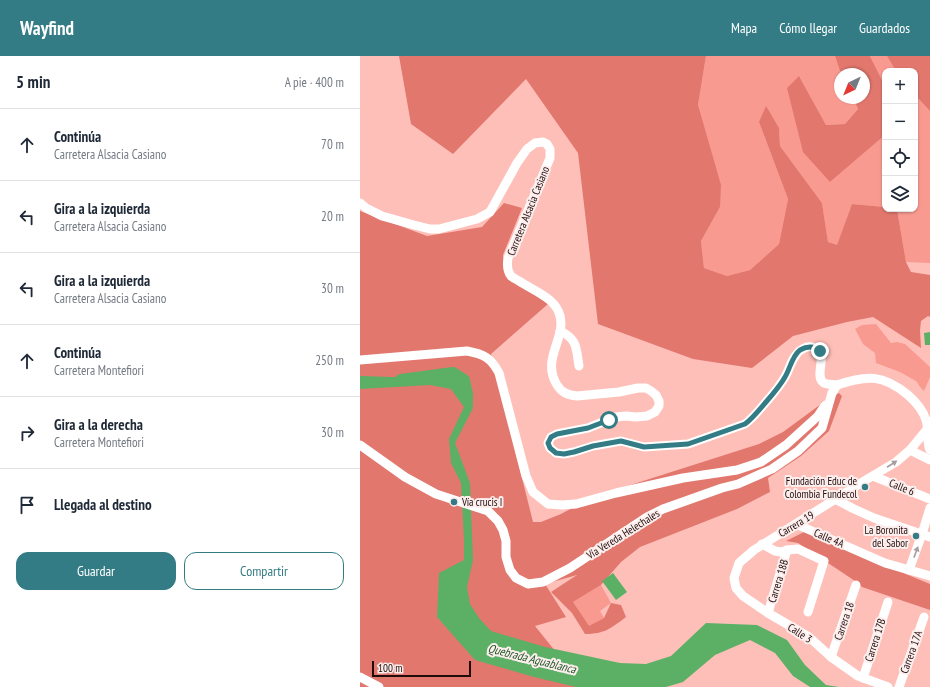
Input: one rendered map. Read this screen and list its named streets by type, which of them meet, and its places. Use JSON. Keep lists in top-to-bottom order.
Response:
{
  "streets": {
    "street": [
      "Carretera Alsacia Casiano",
      "Calle 6",
      "Carrera 19",
      "Vía Vereda Helechales",
      "Calle 4A",
      "Carrera 18B",
      "Carrera 18",
      "Calle 3",
      "Carrera 17B",
      "Carrera 17A"
    ]
  },
  "crossings": [
    ["Carretera Alsacia Casiano", "Vía Vereda Helechales"],
    ["Calle 6", "Carrera 19"],
    ["Carrera 19", "Calle 4A"],
    ["Carrera 19", "Calle 3"],
    ["Carrera 18B", "Calle 3"],
    ["Carrera 18", "Calle 3"],
    ["Calle 3", "Carrera 17B"]
  ],
  "water": ["Quebrada Aguablanca"],
  "places": ["Fundación Educ de Colombia Fundecol", "Vía crucis I", "La Boronita del Sabor"],
  "scale_bar": "100 m",
  "north": "bottom left",
  "page": {
    "header": "Wayfind",
    "nav": ["Mapa", "Cómo llegar", "Guardados"],
    "heading": ["5 min", "A pie · 400 m"],
    "map_buttons": ["+", "−"],
    "list": [
      ["Continúa", "Carretera Alsacia Casiano", "70 m"],
      ["Gira a la izquierda", "Carretera Alsacia Casiano", "20 m"],
      ["Gira a la izquierda", "Carretera Alsacia Casiano", "30 m"],
      ["Continúa", "Carretera Montefiori", "250 m"],
      ["Gira a la derecha", "Carretera Montefiori", "30 m"],
      "Llegada al destino"
    ],
    "buttons": ["Guardar", "Compartir"],
    "scale": "100 m"
  }
}
